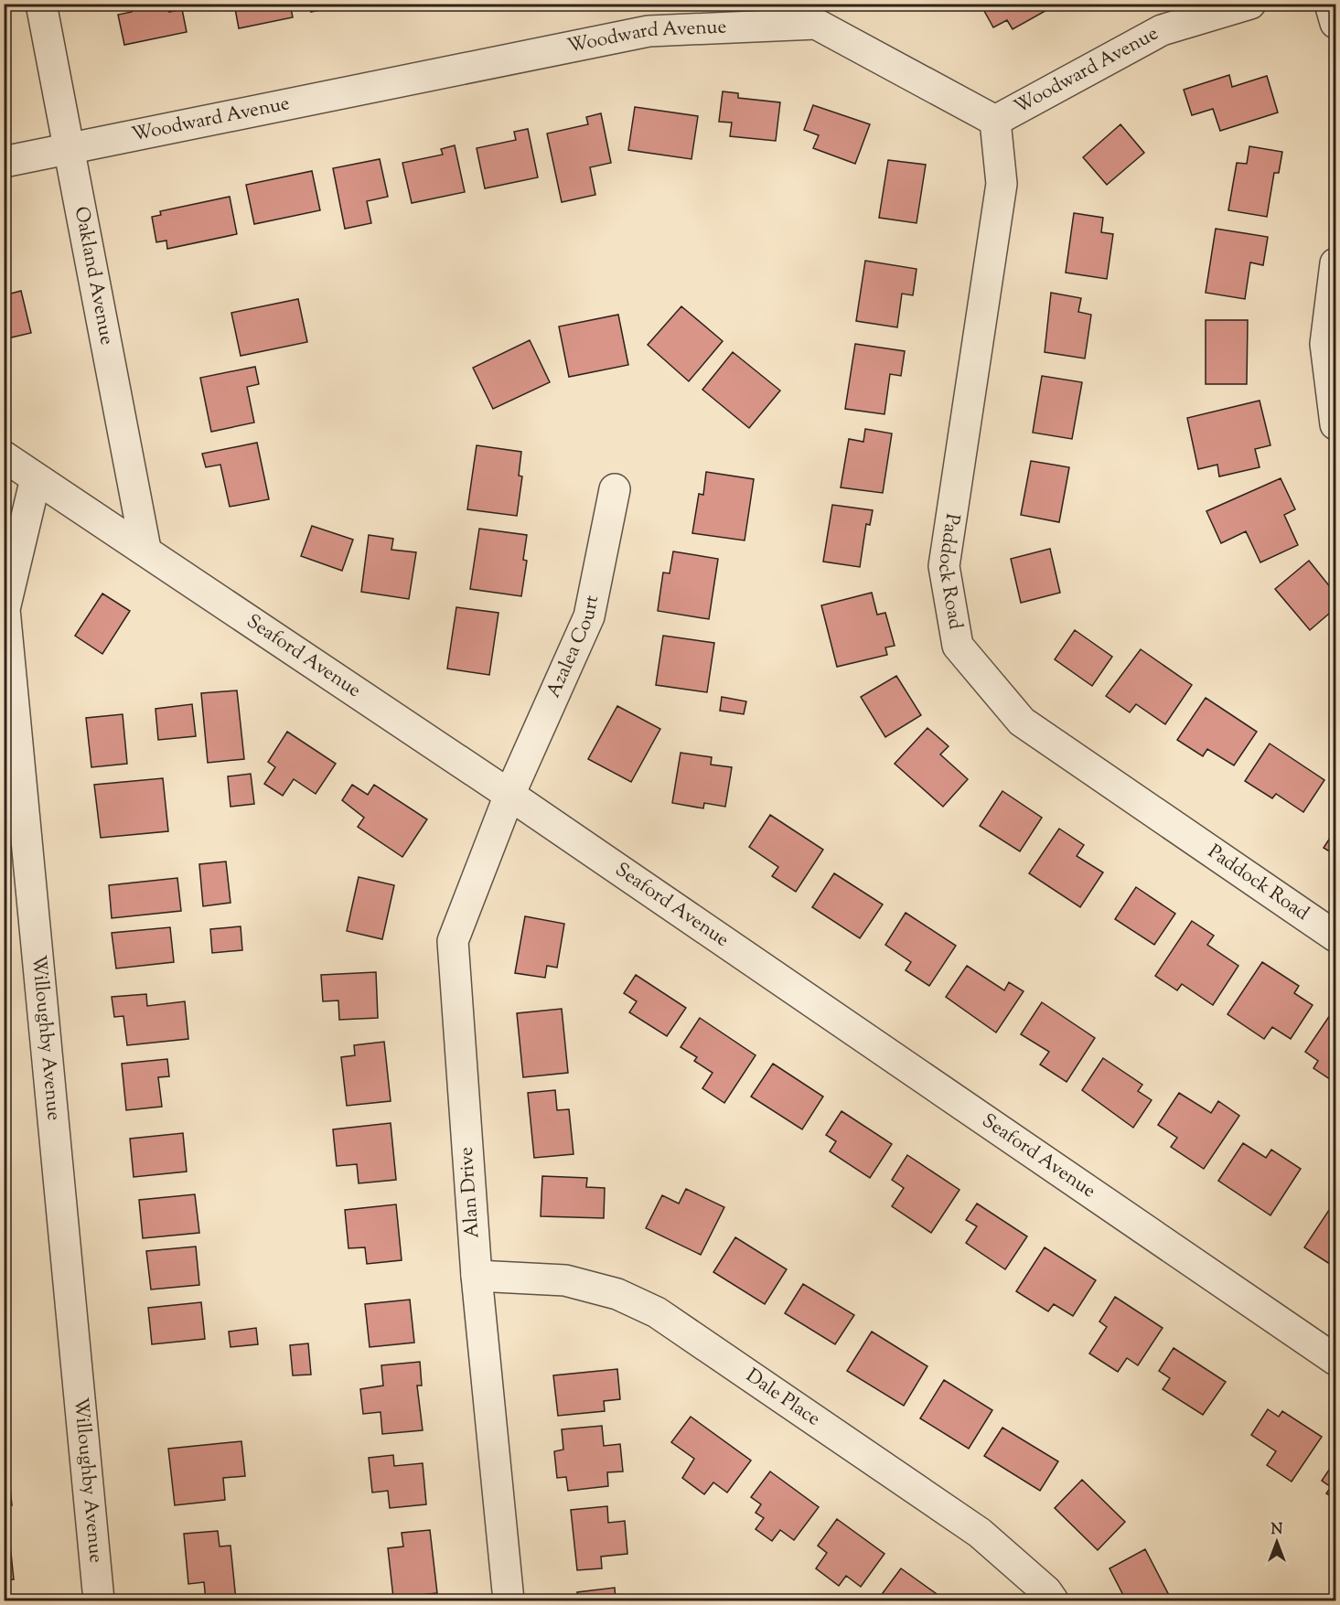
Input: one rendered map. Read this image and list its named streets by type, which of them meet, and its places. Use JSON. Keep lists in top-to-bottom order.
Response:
{
  "streets": {
    "street": [
      "Woodward Avenue",
      "Oakland Avenue",
      "Paddock Road",
      "Azalea Court",
      "Seaford Avenue",
      "Willoughby Avenue",
      "Alan Drive",
      "Dale Place"
    ]
  },
  "crossings": [
    ["Woodward Avenue", "Oakland Avenue"],
    ["Woodward Avenue", "Paddock Road"],
    ["Oakland Avenue", "Seaford Avenue"],
    ["Azalea Court", "Seaford Avenue"],
    ["Azalea Court", "Alan Drive"],
    ["Seaford Avenue", "Willoughby Avenue"],
    ["Seaford Avenue", "Alan Drive"],
    ["Alan Drive", "Dale Place"]
  ],
  "north": "top"
}
